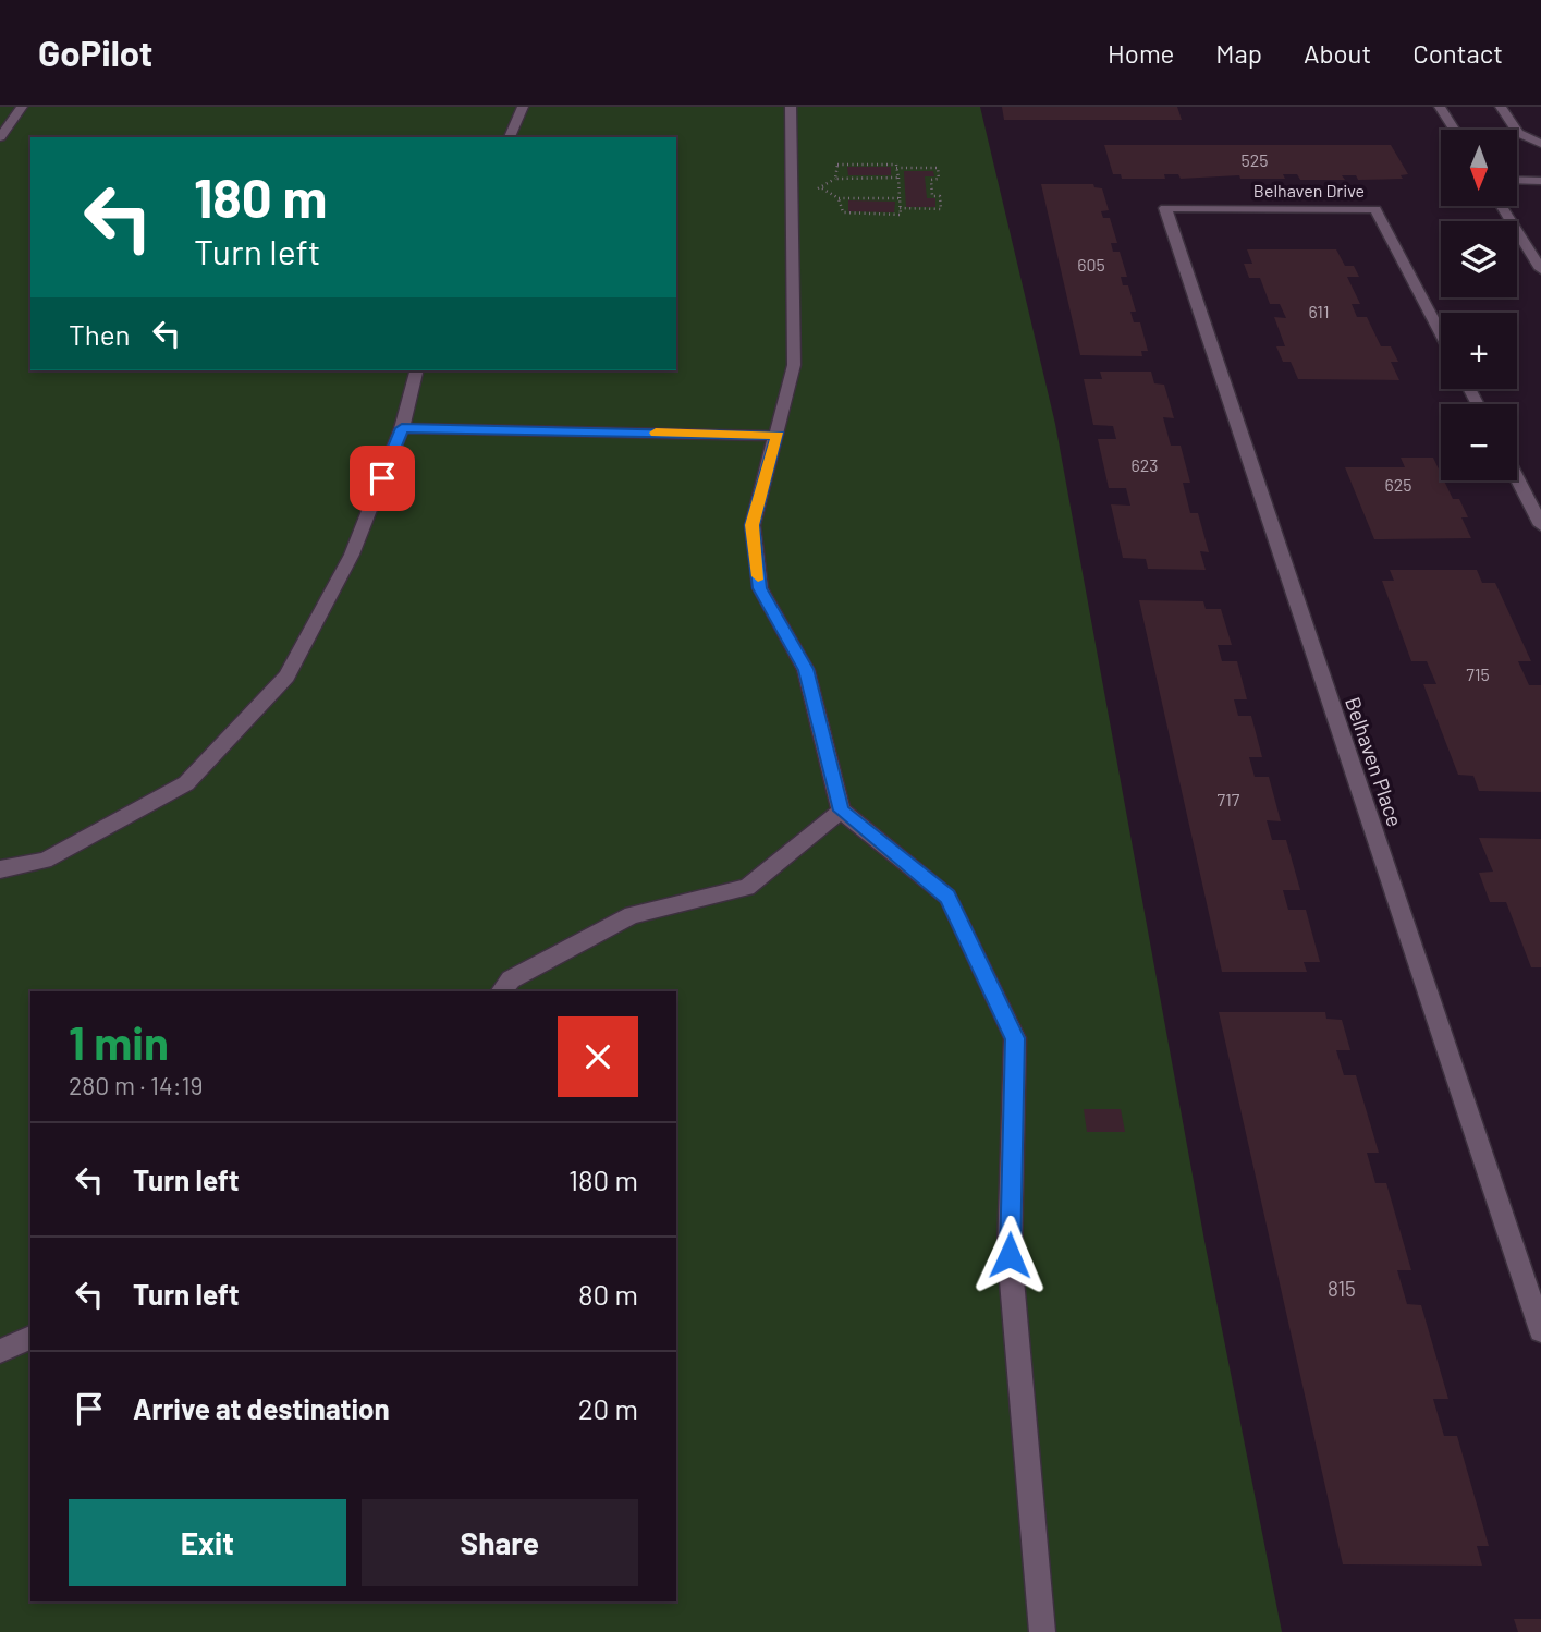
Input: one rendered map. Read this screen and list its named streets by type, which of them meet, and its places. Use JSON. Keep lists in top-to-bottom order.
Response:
{
  "streets": {
    "street": ["Belhaven Drive", "Belhaven Place"]
  },
  "crossings": [
    ["Belhaven Drive", "Belhaven Place"]
  ],
  "house_numbers": [
    "525",
    "605",
    "611",
    "623",
    "625",
    "715",
    "717",
    "815"
  ],
  "north": "bottom",
  "page": {
    "header": "GoPilot",
    "nav": [
      "Home",
      "Map",
      "About",
      "Contact"
    ],
    "map_buttons": ["+", "−"],
    "turn": ["180 m", "Turn left"],
    "then": "Then",
    "heading": ["1 min", "280 m · 14:19"],
    "list": [
      {
        "name": "Turn left",
        "value": "180 m"
      },
      {
        "name": "Turn left",
        "value": "80 m"
      },
      {
        "name": "Arrive at destination",
        "value": "20 m"
      }
    ],
    "buttons": ["Exit", "Share"]
  }
}
